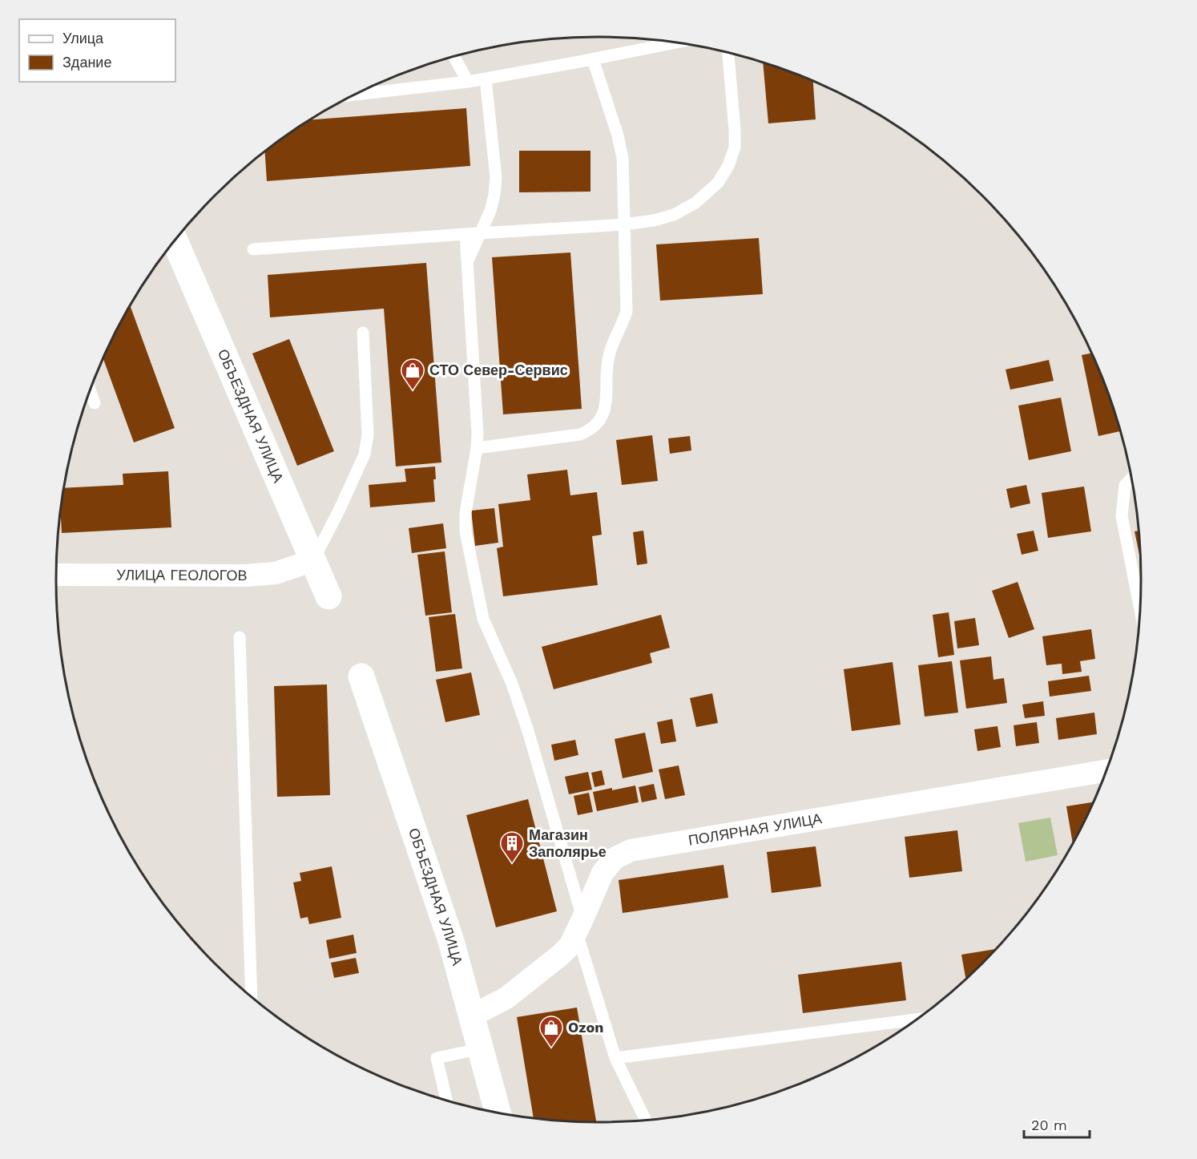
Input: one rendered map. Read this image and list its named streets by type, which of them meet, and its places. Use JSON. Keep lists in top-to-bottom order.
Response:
{
  "streets": {
    "main road": ["ОБЪЕЗДНАЯ УЛИЦА"],
    "street": ["УЛИЦА ГЕОЛОГОВ", "ПОЛЯРНАЯ УЛИЦА"]
  },
  "crossings": [
    ["ОБЪЕЗДНАЯ УЛИЦА", "УЛИЦА ГЕОЛОГОВ"],
    ["ОБЪЕЗДНАЯ УЛИЦА", "ПОЛЯРНАЯ УЛИЦА"]
  ],
  "places": {
    "shop": ["СТО Север-Сервис", "Ozon"],
    "building": ["Магазин Заполярье"]
  },
  "legend": ["Улица", "Здание"],
  "scale_bar": "20 m"
}
